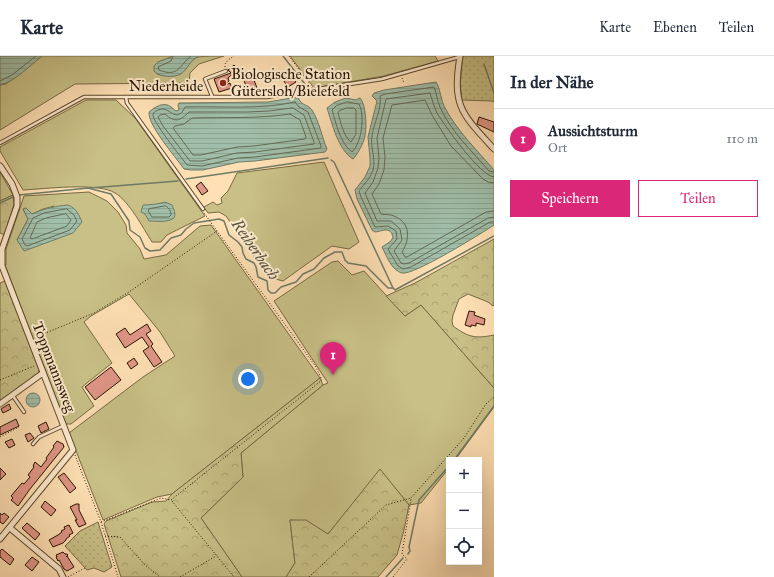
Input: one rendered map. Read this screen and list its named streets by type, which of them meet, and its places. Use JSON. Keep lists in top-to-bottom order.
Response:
{
  "streets": {
    "street": ["Toppmannsweg"],
    "lane": ["Niederheide"]
  },
  "water": ["Reiherbach"],
  "places": ["Biologische Station Gütersloh/Bielefeld"],
  "page": {
    "header": "Karte",
    "nav": ["Karte", "Ebenen", "Teilen"],
    "heading": "In der Nähe",
    "list": [
      {
        "mark": "1",
        "name": "Aussichtsturm",
        "note": "Ort",
        "value": "110 m"
      }
    ],
    "buttons": ["Speichern", "Teilen"],
    "pins": "1",
    "map_buttons": ["+", "−"]
  }
}
